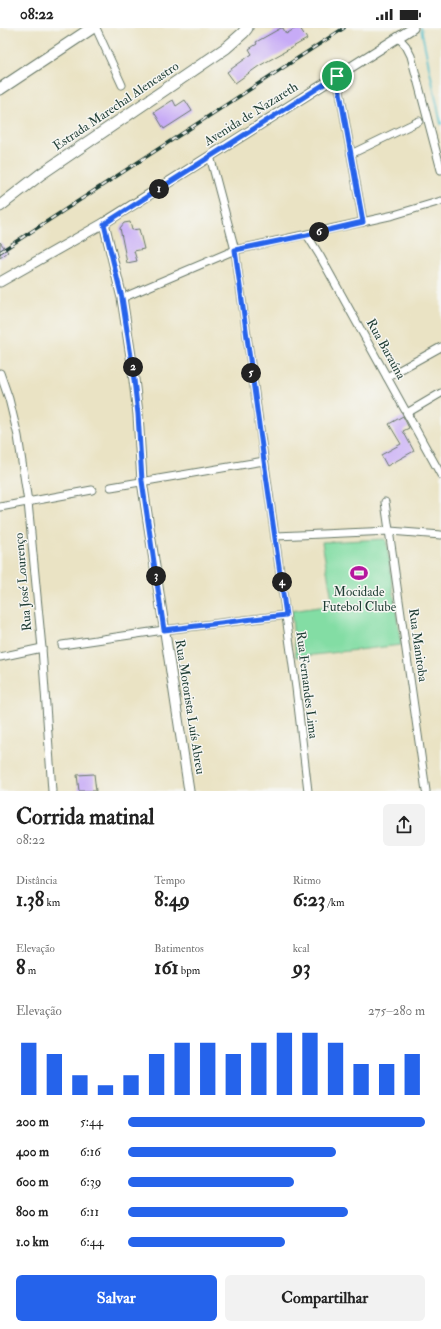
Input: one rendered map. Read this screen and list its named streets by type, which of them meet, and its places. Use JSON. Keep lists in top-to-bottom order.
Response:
{
  "streets": {
    "main road": ["Estrada Marechal Alencastro", "Avenida de Nazareth", "Rua Motorista Luís Abreu"],
    "street": [
      "Rua Baraúna",
      "Rua José Lourenço",
      "Rua Manitoba",
      "Rua Fernandes Lima"
    ]
  },
  "crossings": [
    ["Avenida de Nazareth", "Rua Fernandes Lima"],
    ["Avenida de Nazareth", "Rua Motorista Luís Abreu"]
  ],
  "places": {
    "sports": ["Mocidade Futebol Clube"]
  },
  "page": {
    "status": "08:22",
    "pins": [
      "1",
      "6",
      "2",
      "5",
      "3",
      "4"
    ],
    "heading": ["Corrida matinal", "08:22"],
    "stats": [
      ["Distância", "1.38 km"],
      ["Tempo", "8:49"],
      ["Ritmo", "6:23 /km"],
      ["Elevação", "8 m"],
      ["Batimentos", "161 bpm"],
      ["kcal", "93"]
    ],
    "chart": ["Elevação", "275–280 m"],
    "list": [
      {
        "name": "200 m",
        "note": "5:44"
      },
      {
        "name": "400 m",
        "note": "6:16"
      },
      {
        "name": "600 m",
        "note": "6:39"
      },
      {
        "name": "800 m",
        "note": "6:11"
      },
      {
        "name": "1.0 km",
        "note": "6:44"
      }
    ],
    "buttons": ["Salvar", "Compartilhar"]
  }
}
